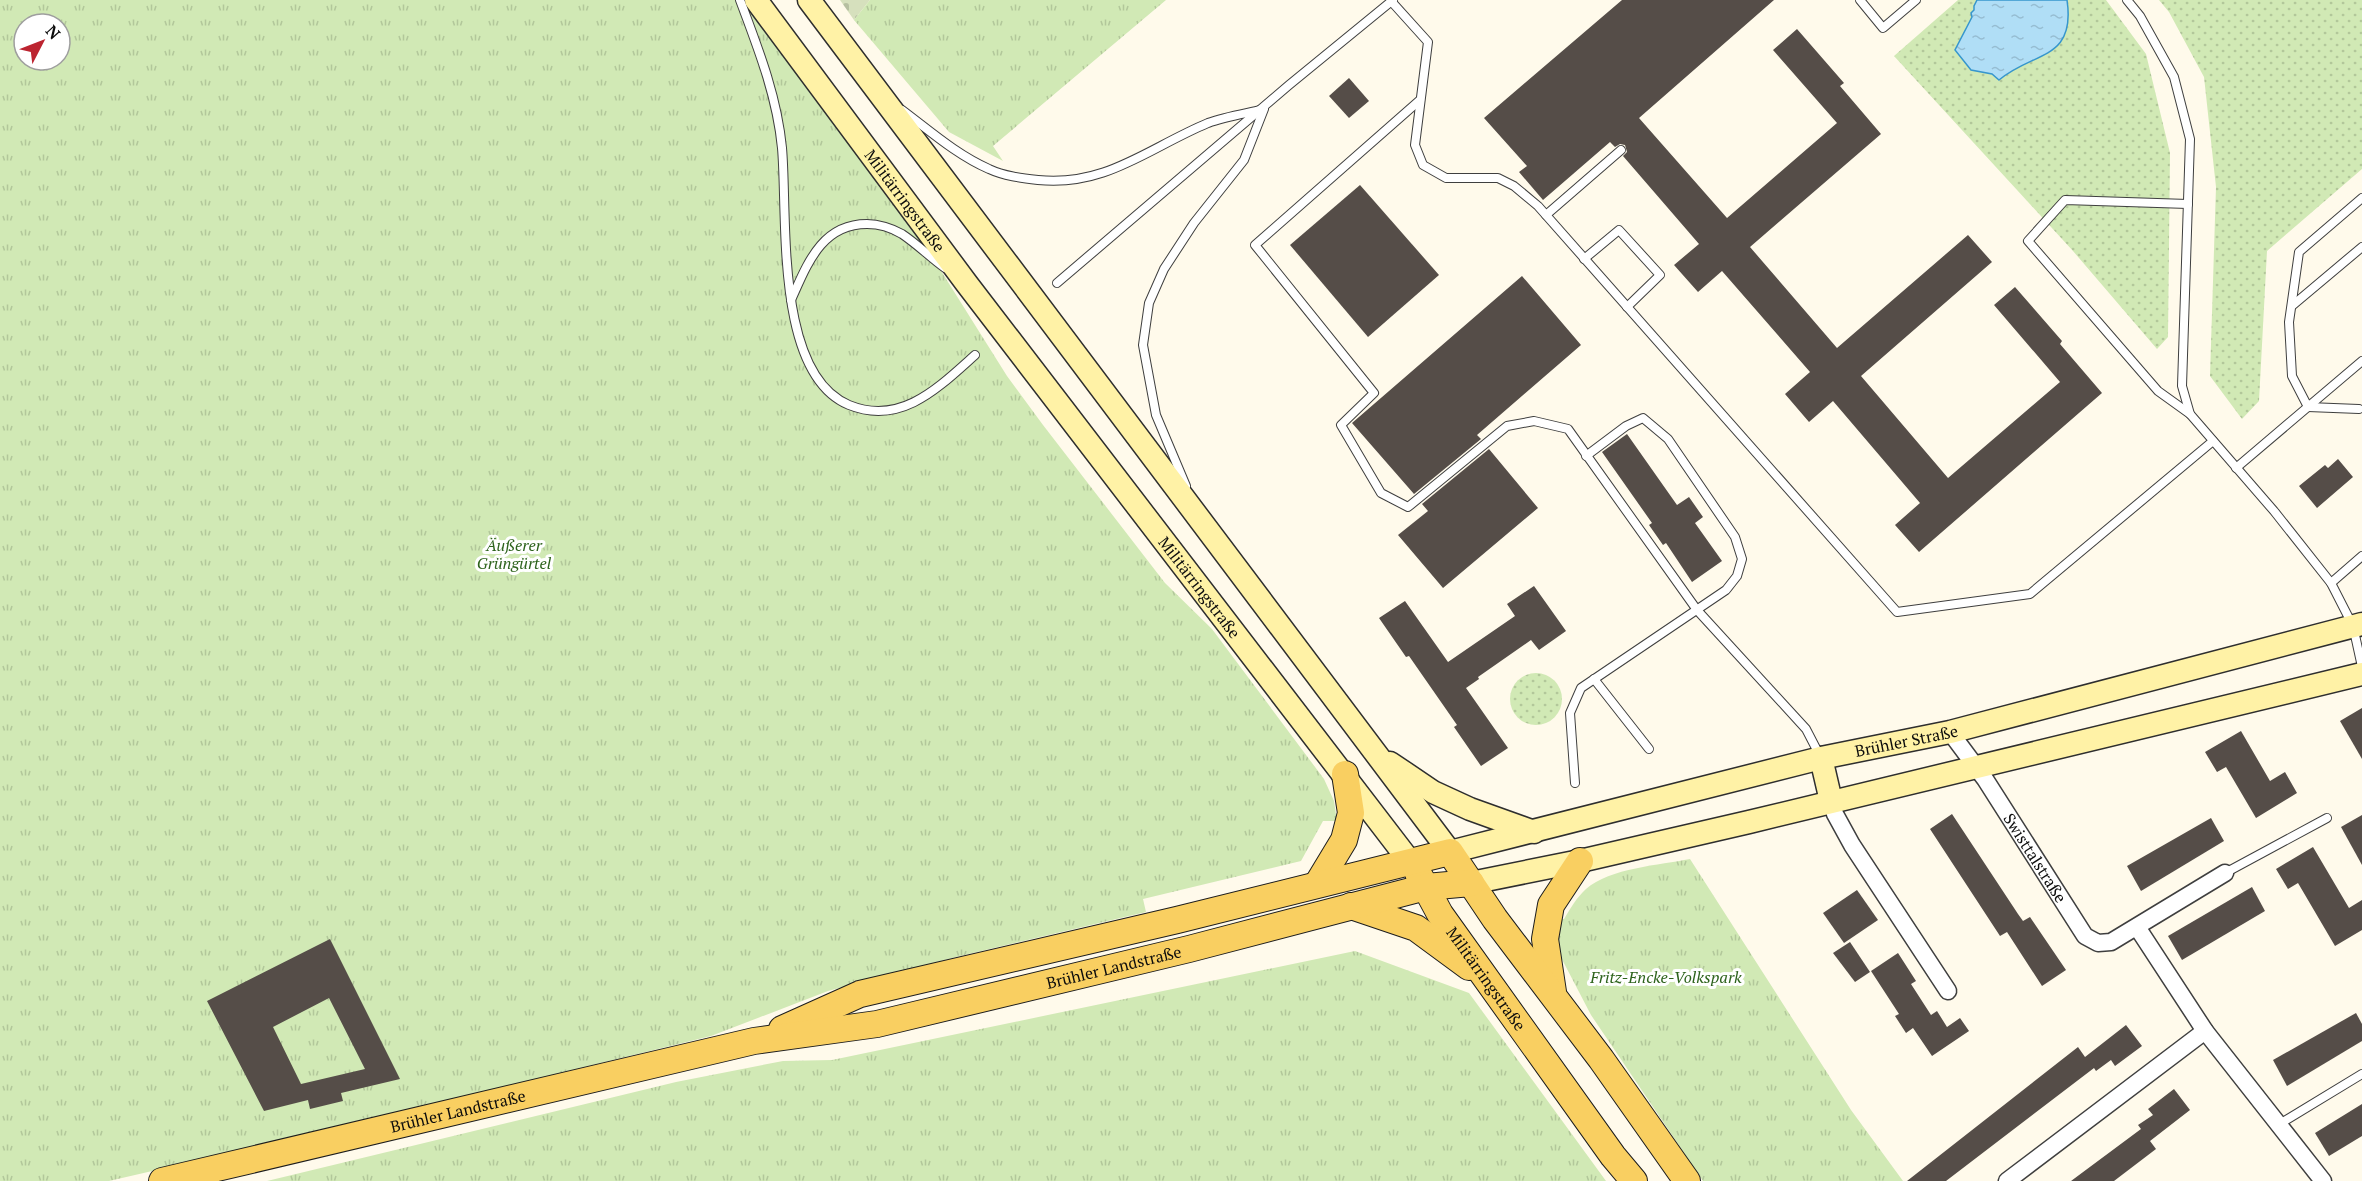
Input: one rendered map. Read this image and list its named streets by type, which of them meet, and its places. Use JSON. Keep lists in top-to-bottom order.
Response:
{
  "streets": {
    "main road": ["Militärringstraße", "Brühler Straße", "Brühler Landstraße"],
    "street": ["Swisttalstraße"]
  },
  "crossings": [
    ["Militärringstraße", "Brühler Landstraße"],
    ["Brühler Straße", "Swisttalstraße"],
    ["Brühler Straße", "Brühler Landstraße"]
  ],
  "parks": ["Äußerer Grüngürtel", "Fritz-Encke-Volkspark"],
  "north": "top right"
}
